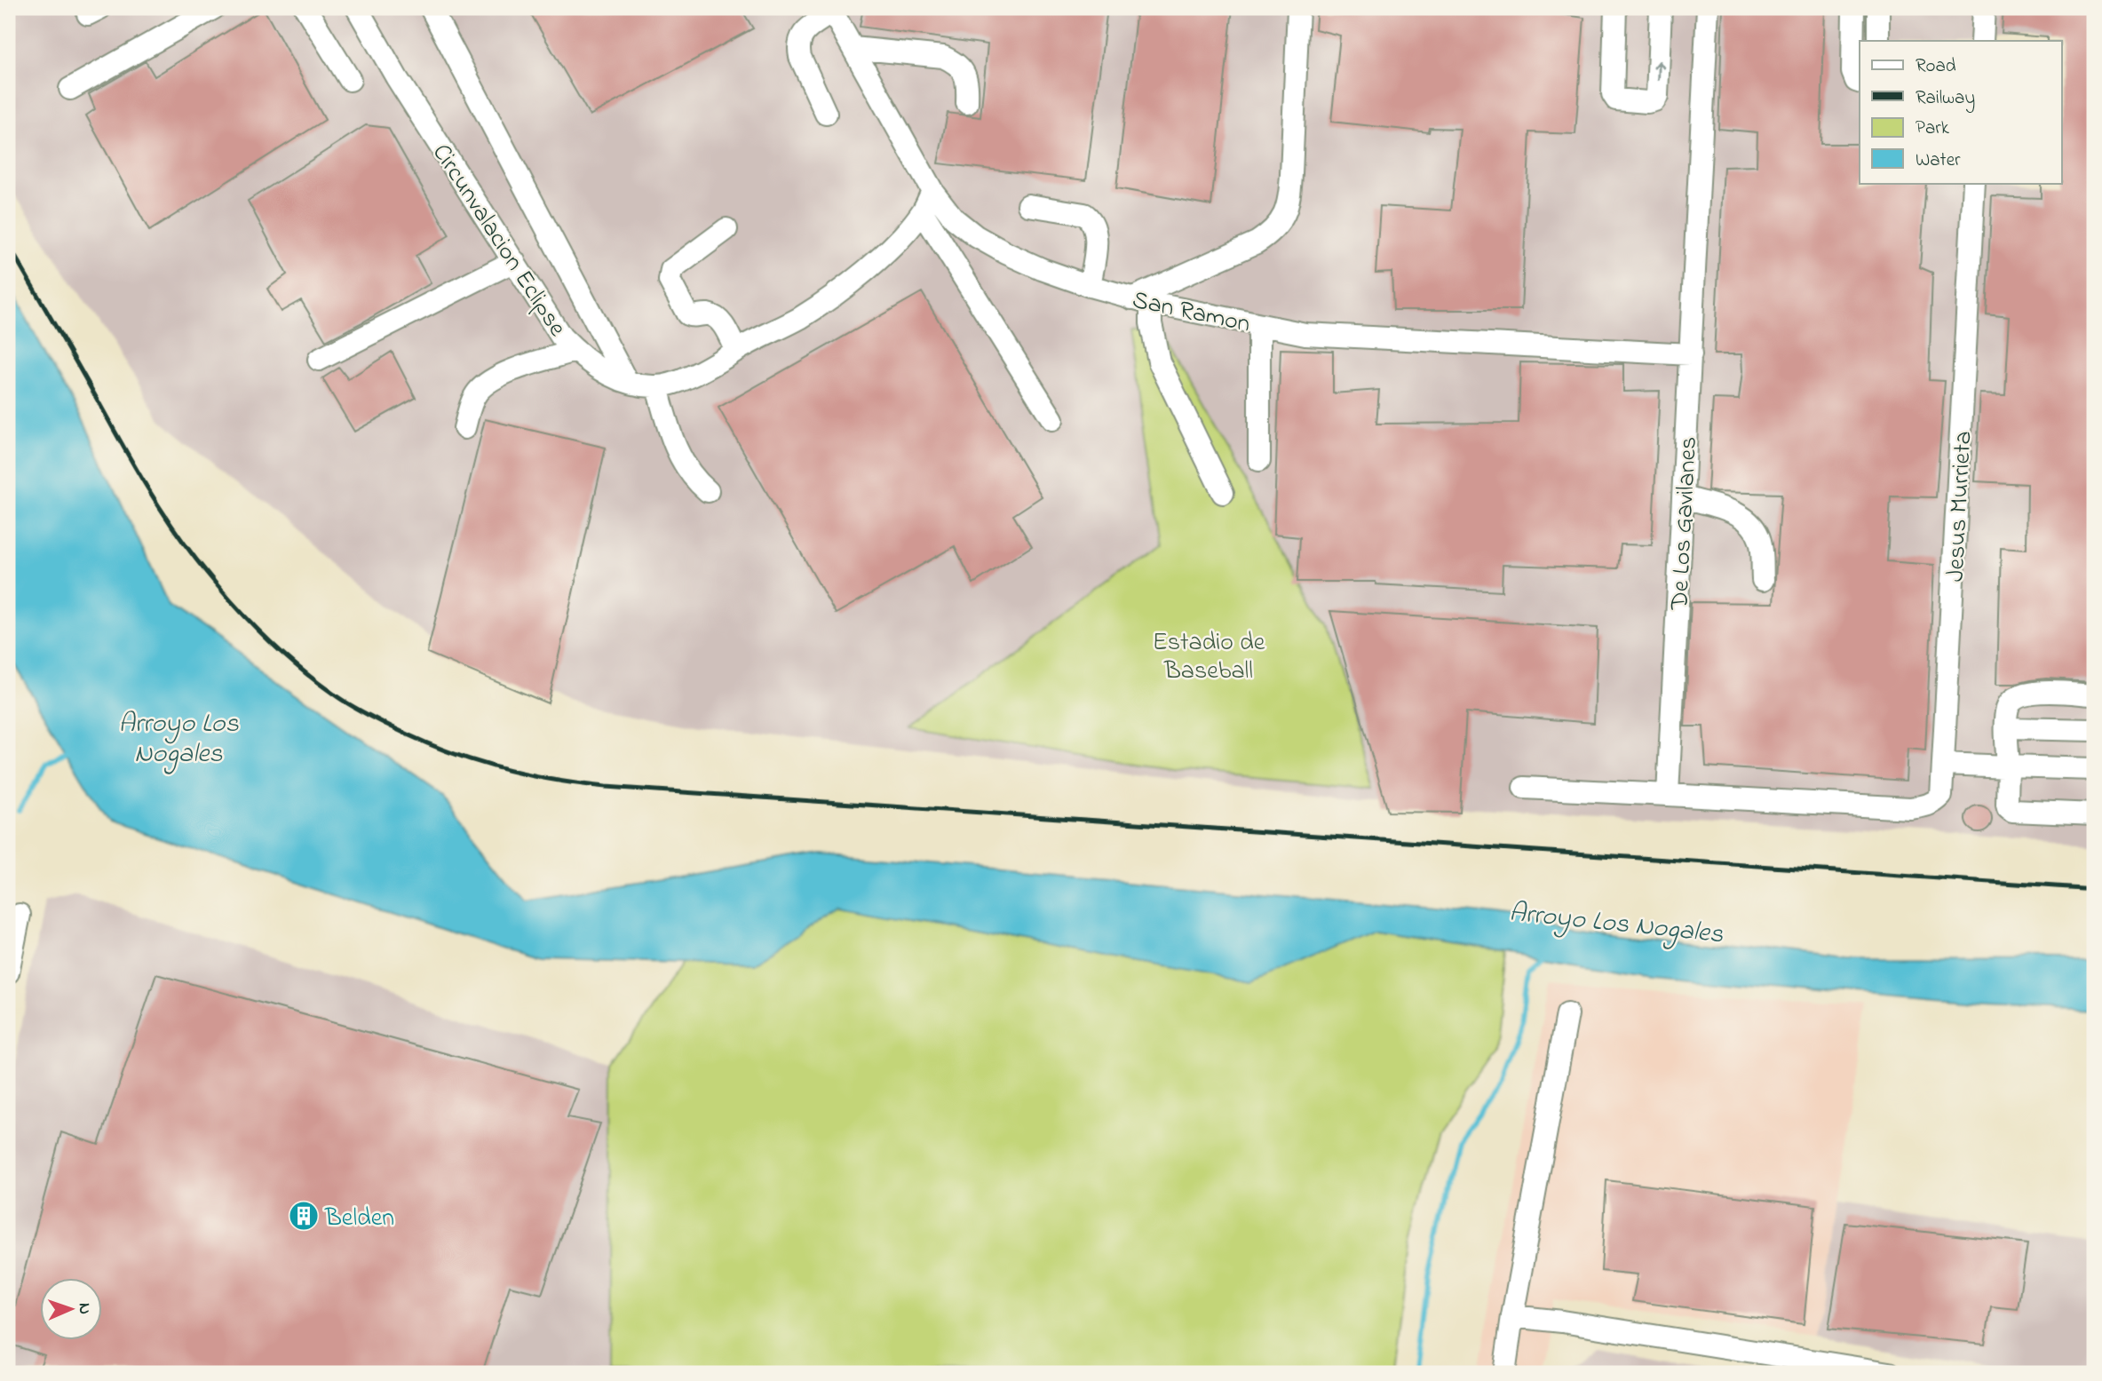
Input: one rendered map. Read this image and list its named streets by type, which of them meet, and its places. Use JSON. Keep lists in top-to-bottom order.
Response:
{
  "streets": {
    "street": [
      "Circunvalacion Eclipse",
      "San Ramon",
      "Jesus Murrieta",
      "De Los Gavilanes"
    ]
  },
  "crossings": [
    ["San Ramon", "De Los Gavilanes"],
    ["Jesus Murrieta", "De Los Gavilanes"]
  ],
  "water": ["Arroyo Los Nogales"],
  "parks": ["Estadio de Baseball"],
  "places": {
    "building": ["Belden"]
  },
  "legend": [
    "Road",
    "Railway",
    "Park",
    "Water"
  ],
  "north": "right"
}
